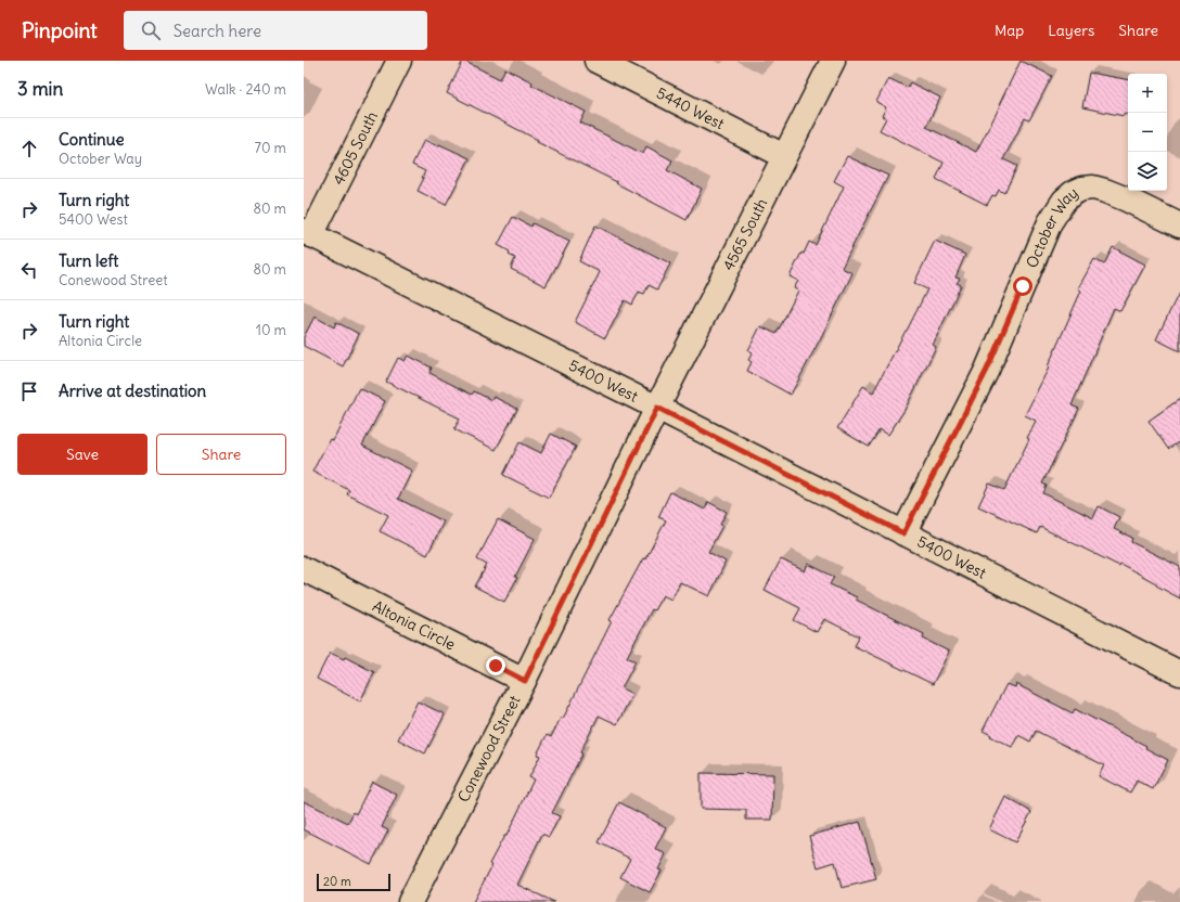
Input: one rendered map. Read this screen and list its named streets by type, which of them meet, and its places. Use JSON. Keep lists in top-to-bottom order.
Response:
{
  "streets": {
    "street": [
      "5440 West",
      "4605 South",
      "October Way",
      "4565 South",
      "5400 West",
      "Altonia Circle",
      "Conewood Street"
    ]
  },
  "crossings": [
    ["5440 West", "4565 South"],
    ["4605 South", "5400 West"],
    ["October Way", "5400 West"],
    ["4565 South", "5400 West"],
    ["4565 South", "Conewood Street"],
    ["5400 West", "Conewood Street"],
    ["Altonia Circle", "Conewood Street"]
  ],
  "scale_bar": "20 m",
  "page": {
    "header": "Pinpoint",
    "search": "Search here",
    "nav": ["Map", "Layers", "Share"],
    "heading": ["3 min", "Walk · 240 m"],
    "map_buttons": ["+", "−"],
    "list": [
      ["Continue", "October Way", "70 m"],
      ["Turn right", "5400 West", "80 m"],
      ["Turn left", "Conewood Street", "80 m"],
      ["Turn right", "Altonia Circle", "10 m"],
      "Arrive at destination"
    ],
    "buttons": ["Save", "Share"],
    "scale": "20 m"
  }
}
